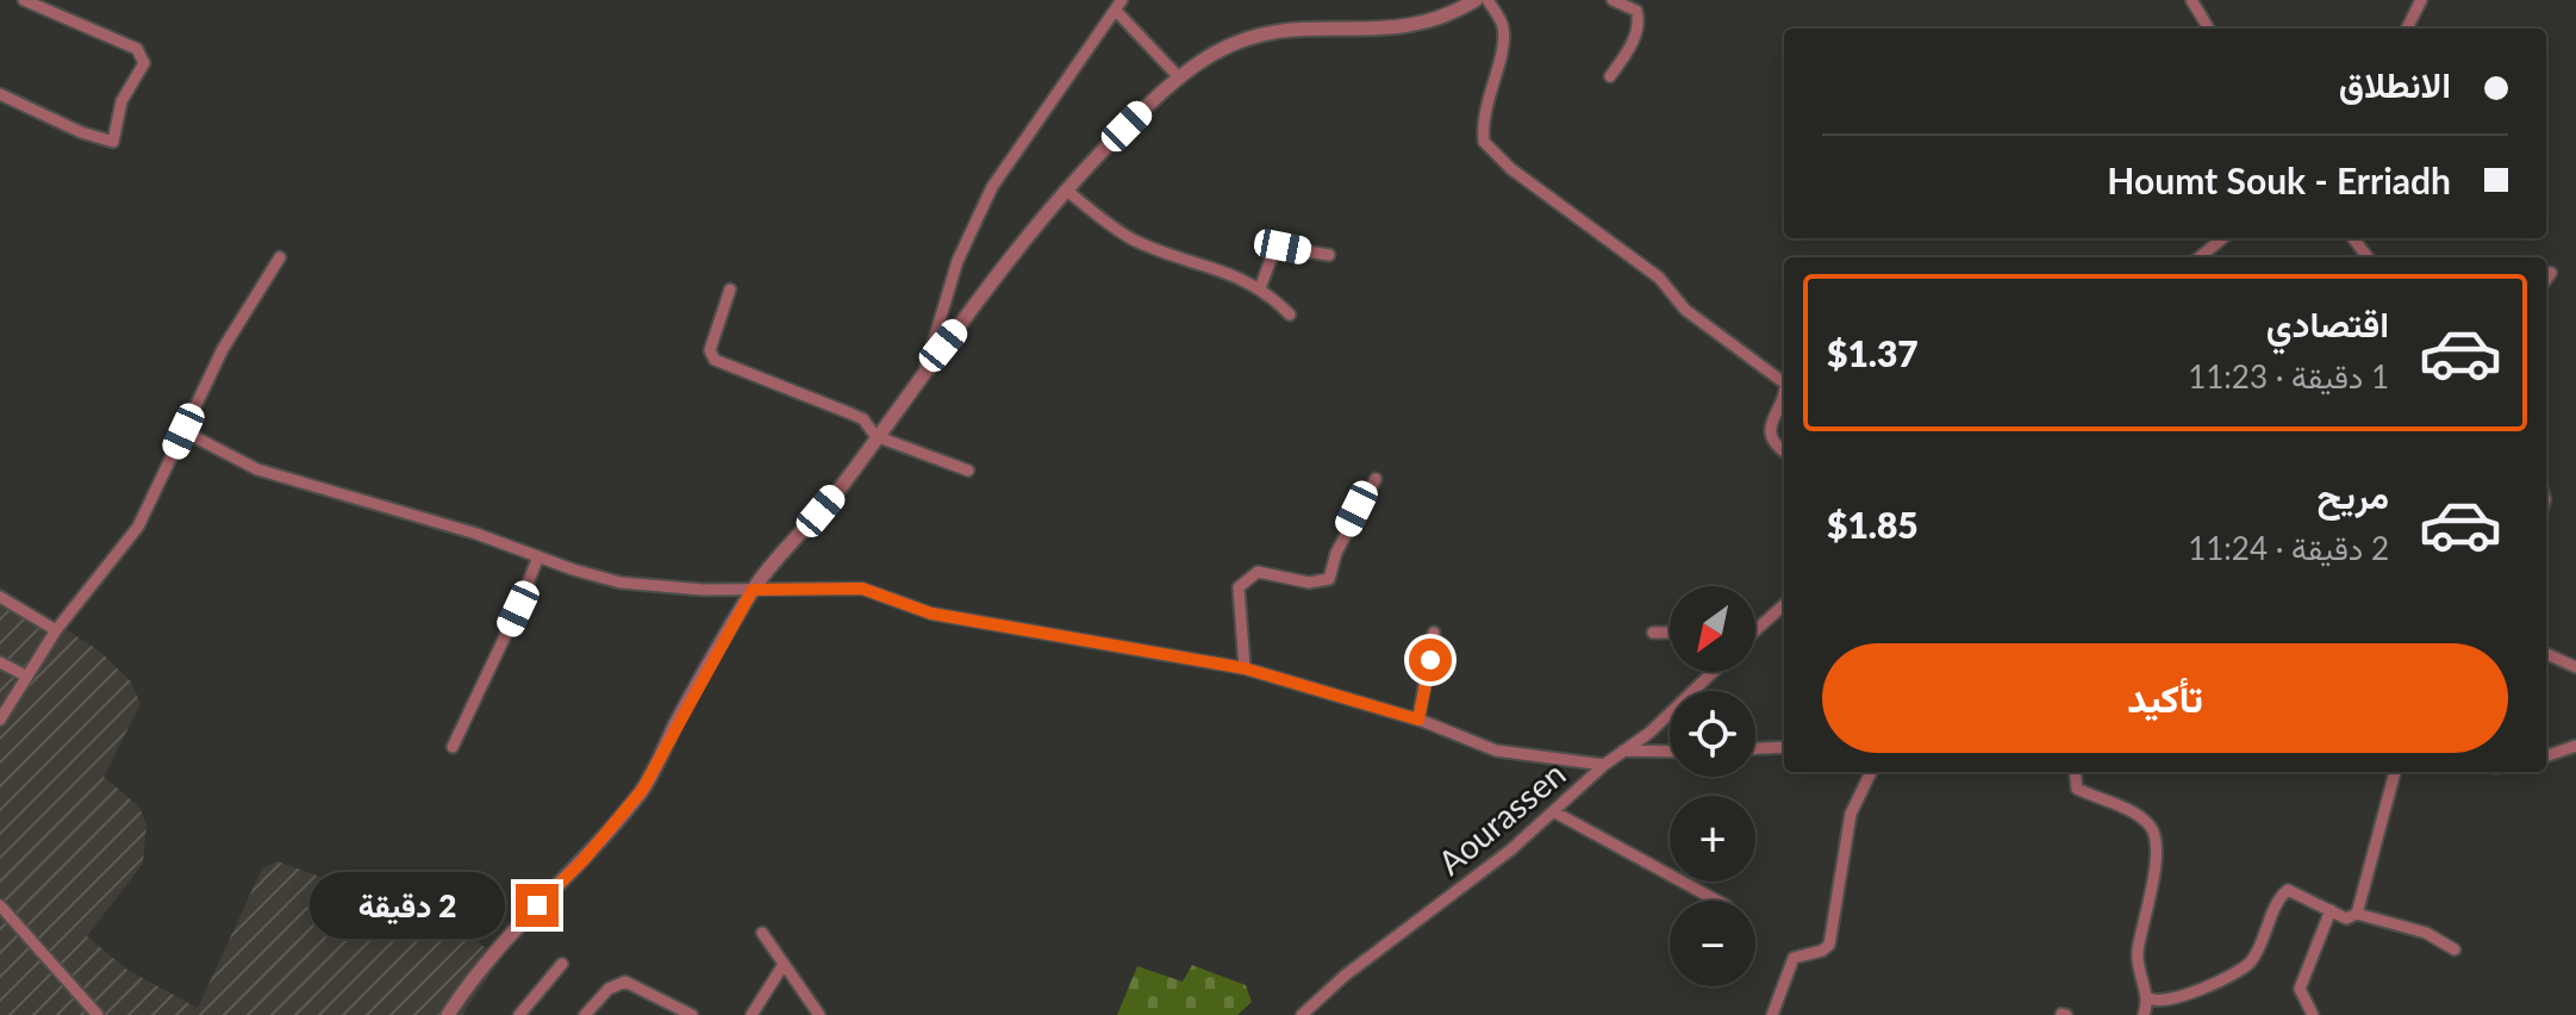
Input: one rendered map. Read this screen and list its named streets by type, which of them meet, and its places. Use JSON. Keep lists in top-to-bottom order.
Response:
{
  "streets": {
    "street": ["Aourassen"]
  },
  "north": "bottom left",
  "page": {
    "banner": ["الانطلاق", "Houmt Souk - Erriadh"],
    "list": [
      {
        "name": "اقتصادي",
        "note": "1 دقيقة · 11:23",
        "value": "$1.37"
      },
      {
        "name": "مريح",
        "note": "2 دقيقة · 11:24",
        "value": "$1.85"
      }
    ],
    "map_buttons": ["+", "−"],
    "buttons": "تأكيد",
    "bubble": "2 دقيقة"
  }
}
